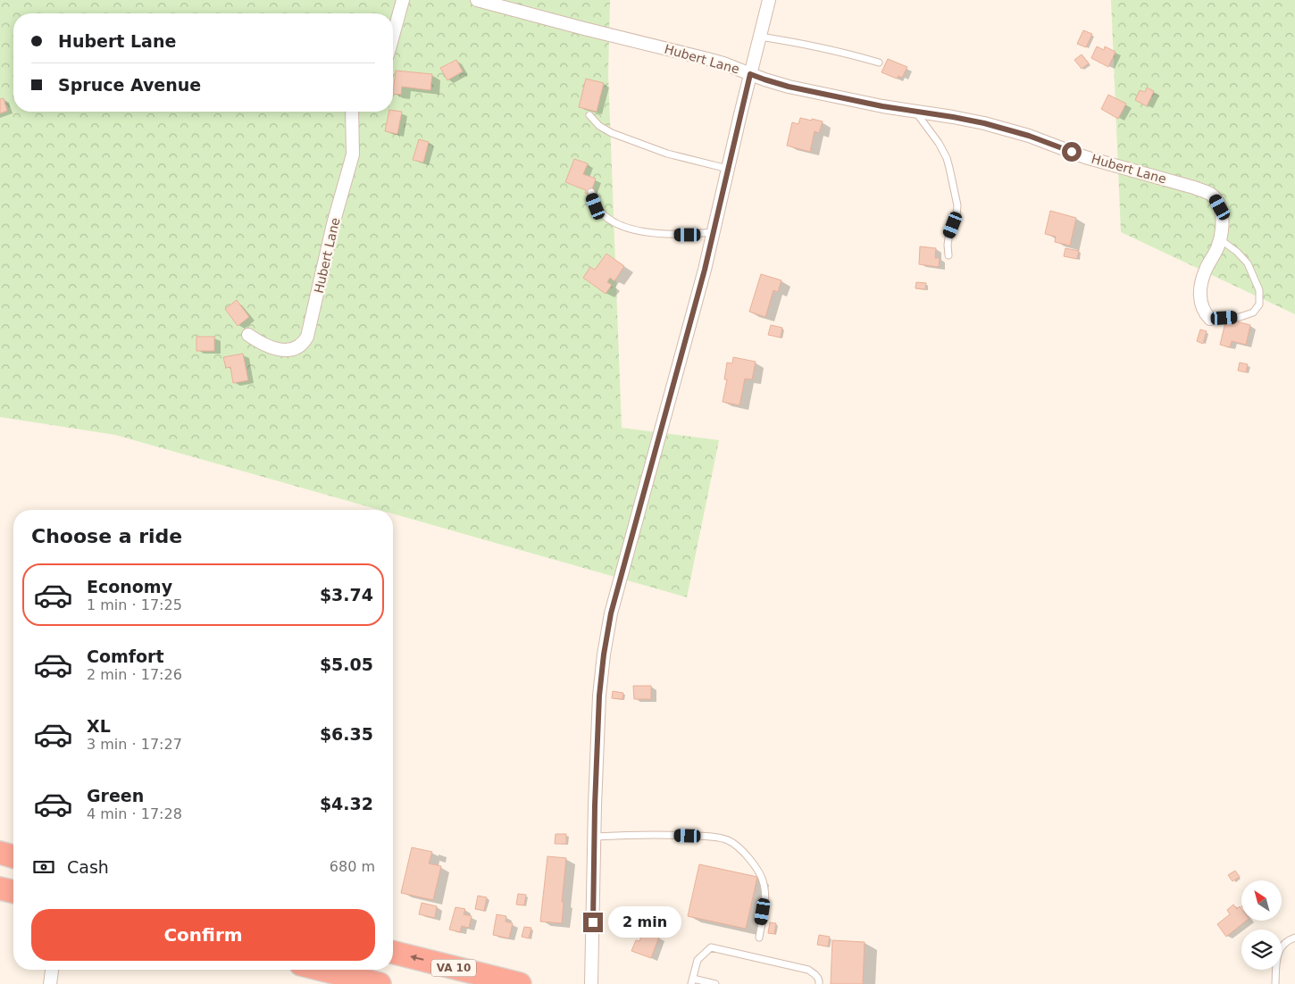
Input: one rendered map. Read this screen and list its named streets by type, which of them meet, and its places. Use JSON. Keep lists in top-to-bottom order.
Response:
{
  "streets": {
    "highway": ["VA 10"],
    "street": ["Hubert Lane"]
  },
  "north": "top left",
  "page": {
    "banner": ["Hubert Lane", "Spruce Avenue"],
    "heading": "Choose a ride",
    "list": [
      {
        "name": "Economy",
        "note": "1 min · 17:25",
        "value": "$3.74"
      },
      {
        "name": "Comfort",
        "note": "2 min · 17:26",
        "value": "$5.05"
      },
      {
        "name": "XL",
        "note": "3 min · 17:27",
        "value": "$6.35"
      },
      {
        "name": "Green",
        "note": "4 min · 17:28",
        "value": "$4.32"
      }
    ],
    "pay": ["Cash", "680 m"],
    "buttons": "Confirm",
    "bubble": "2 min"
  }
}
